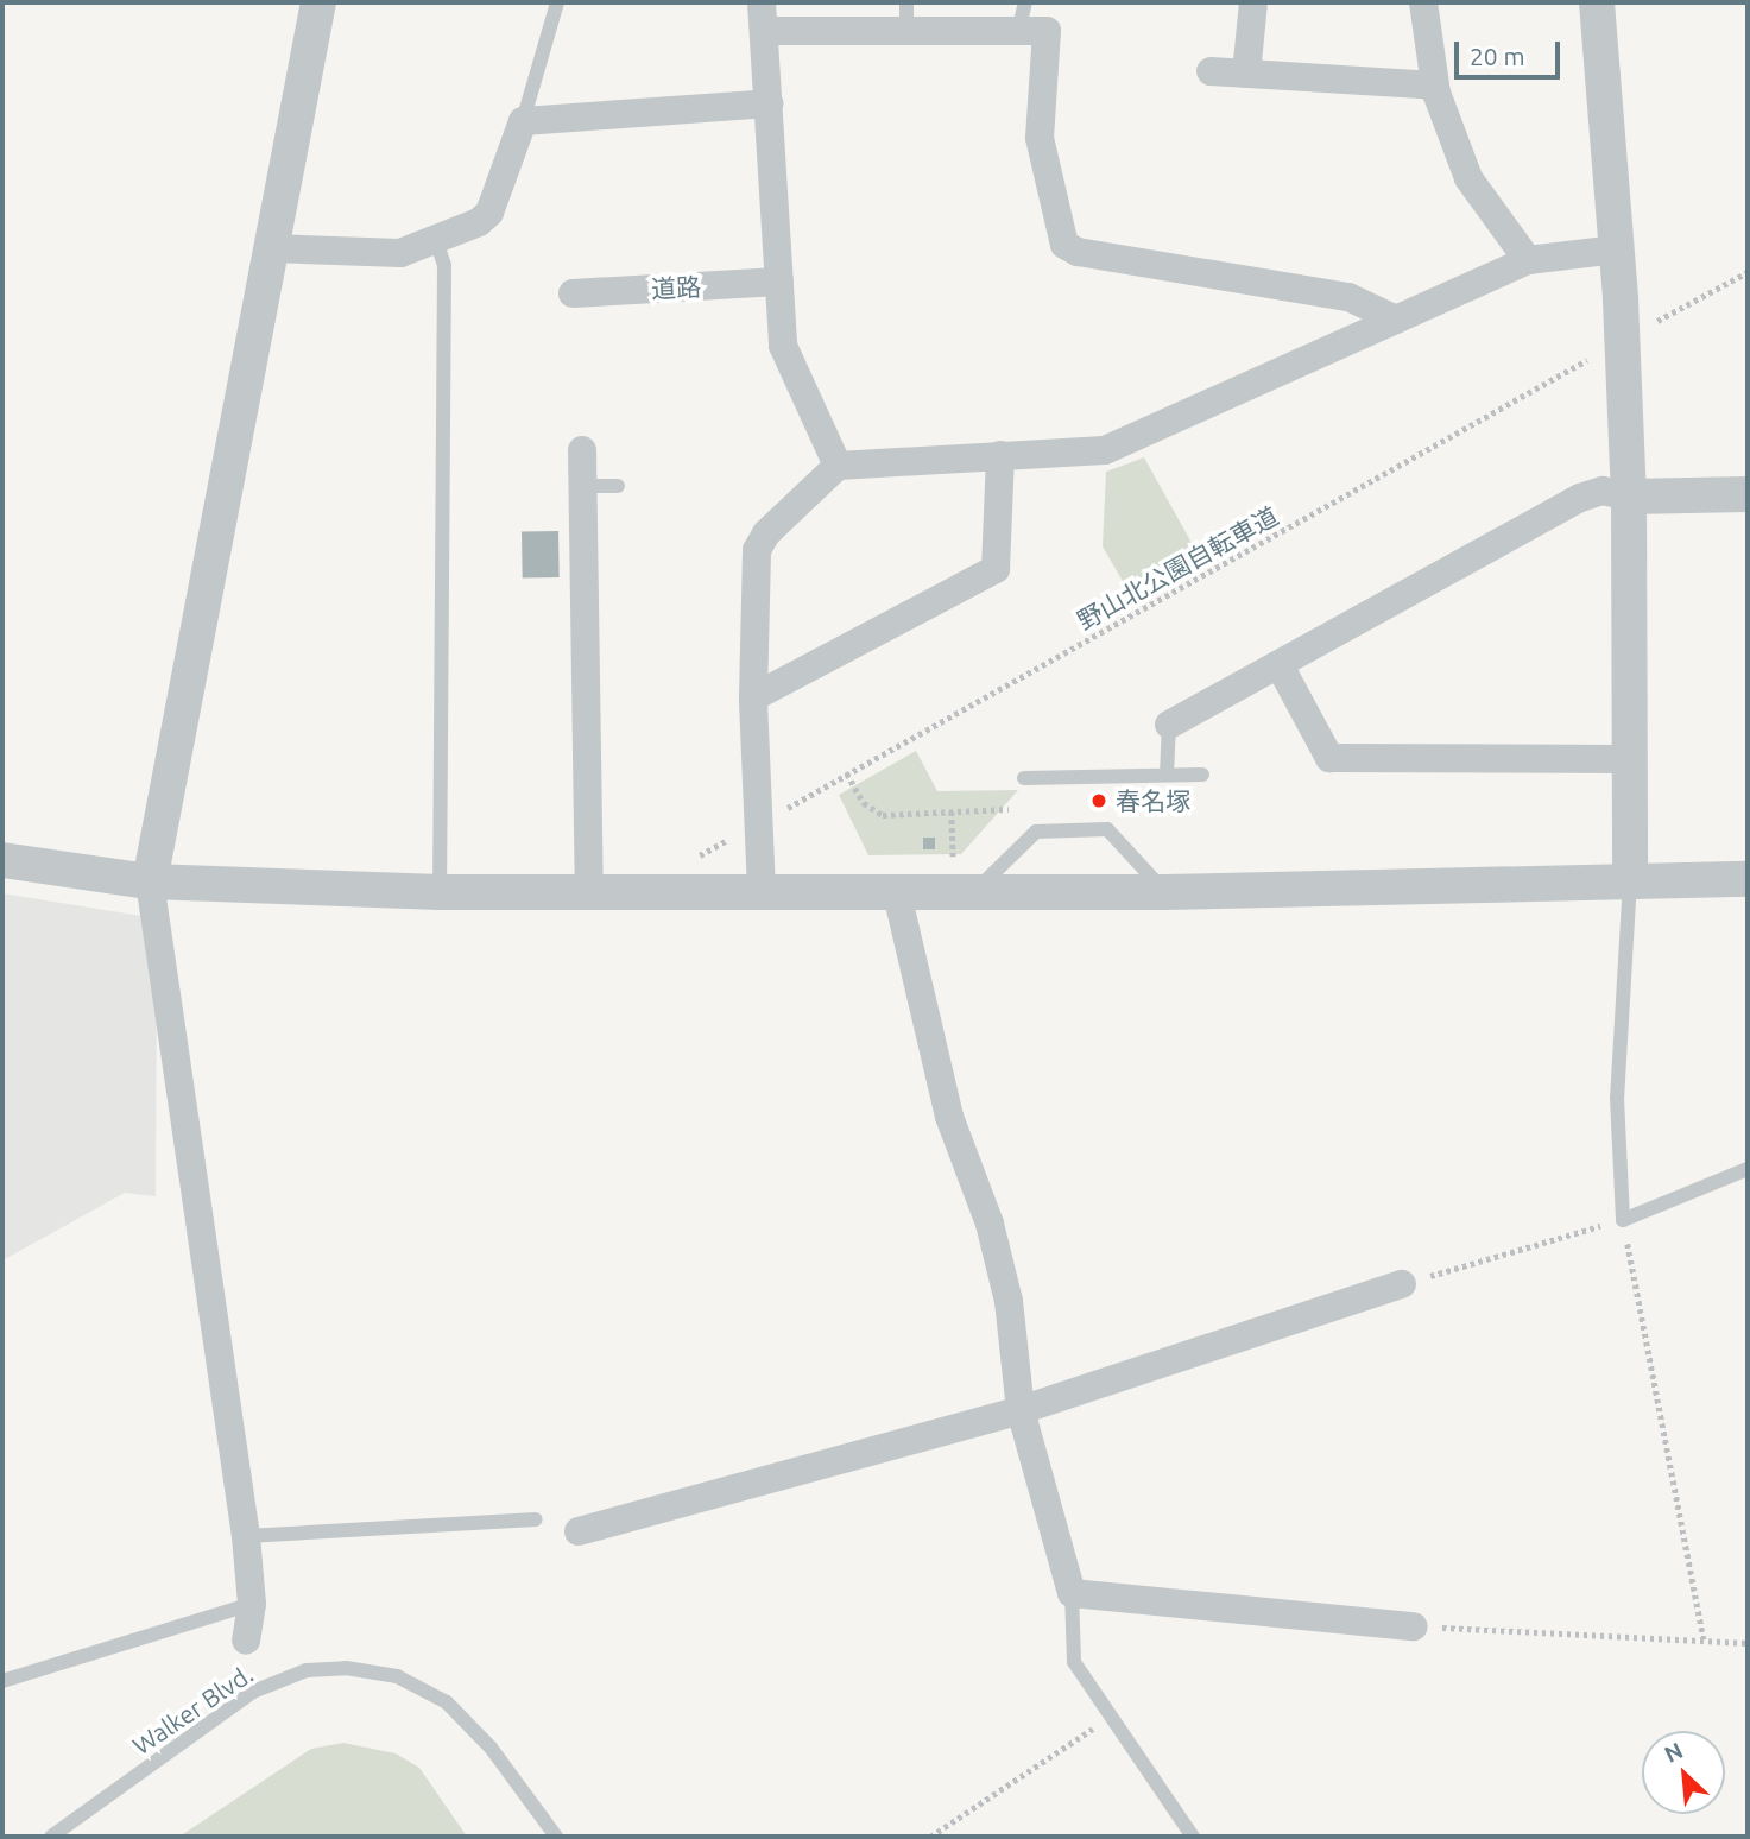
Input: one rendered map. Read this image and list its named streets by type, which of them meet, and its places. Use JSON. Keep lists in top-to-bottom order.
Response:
{
  "streets": {
    "street": ["道路"],
    "lane": ["Walker Blvd."],
    "path": ["野山北公園自転車道"]
  },
  "places": ["春名塚"],
  "scale_bar": "20 m",
  "north": "top left"
}
